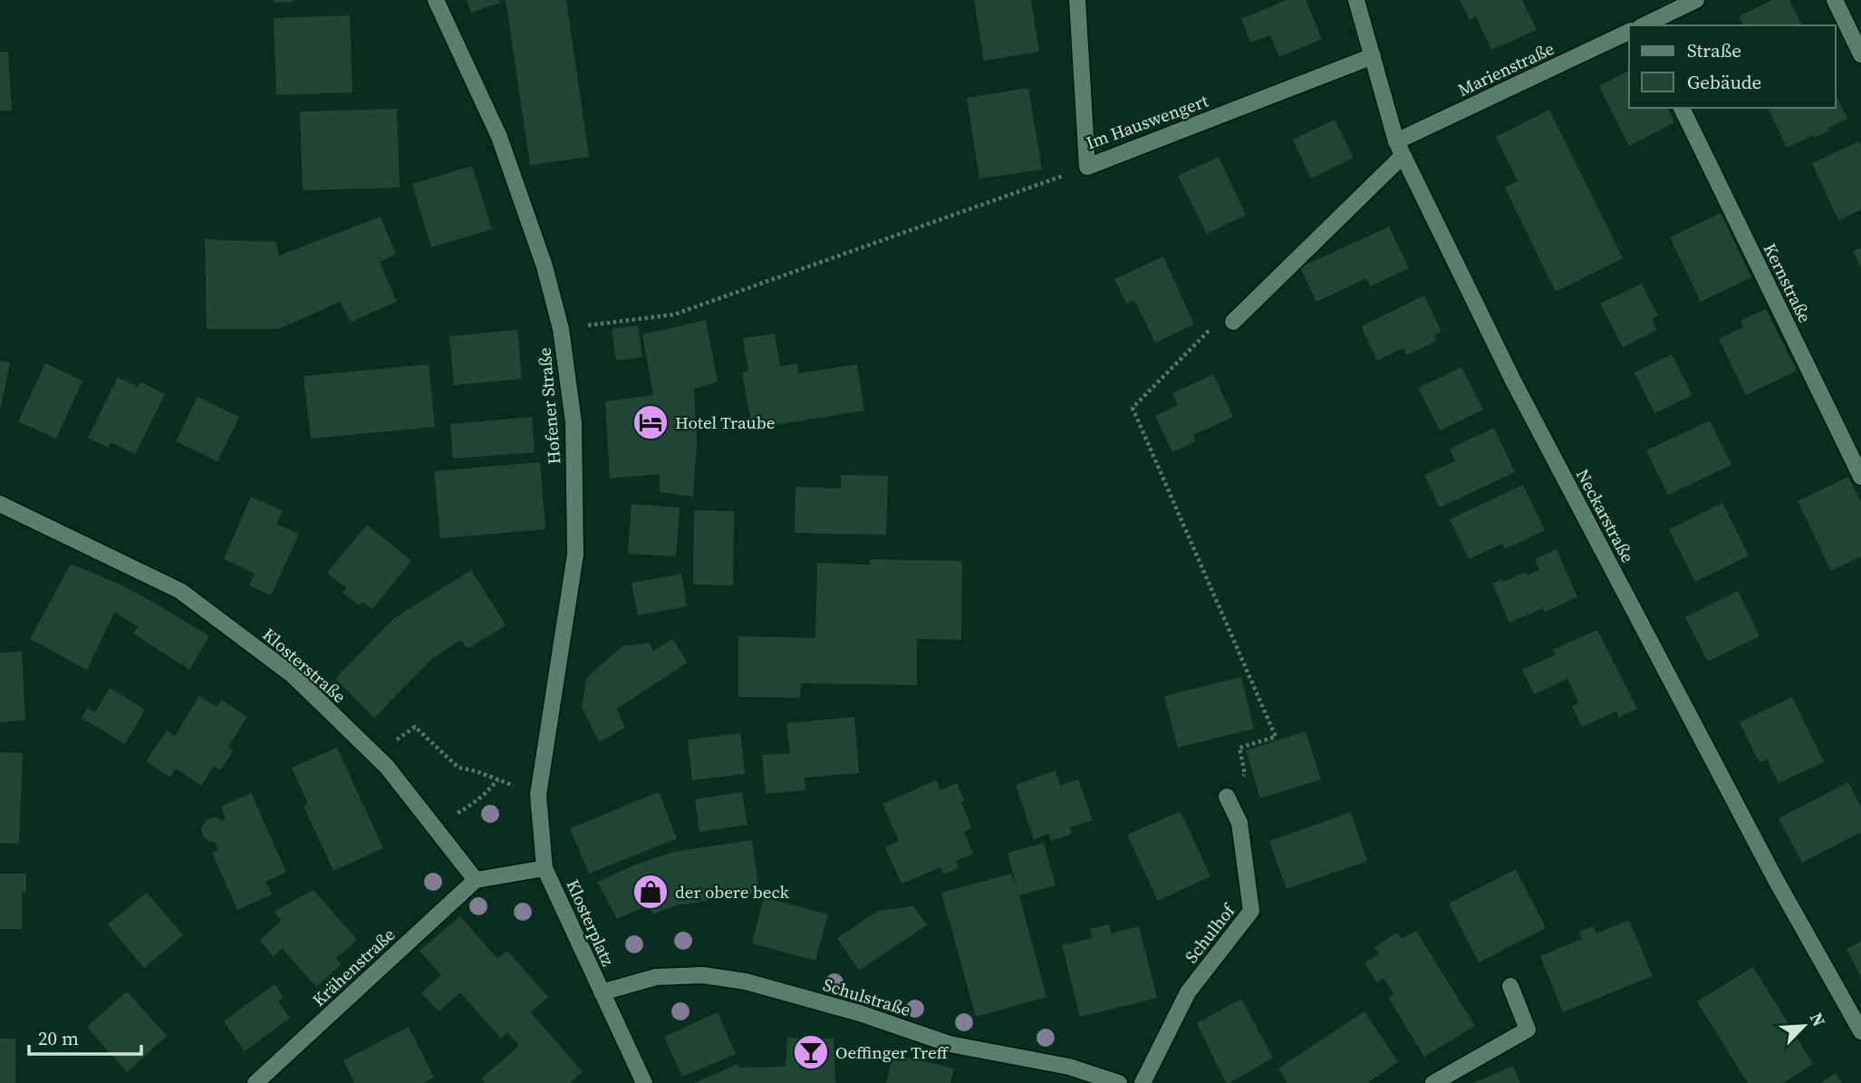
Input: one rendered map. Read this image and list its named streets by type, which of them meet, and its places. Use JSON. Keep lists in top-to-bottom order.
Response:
{
  "streets": {
    "street": [
      "Marienstraße",
      "Im Hauswengert",
      "Kernstraße",
      "Hofener Straße",
      "Neckarstraße",
      "Klosterstraße",
      "Klosterplatz",
      "Schulhof",
      "Krähenstraße",
      "Schulstraße"
    ]
  },
  "crossings": [
    ["Marienstraße", "Neckarstraße"],
    ["Im Hauswengert", "Neckarstraße"],
    ["Hofener Straße", "Klosterplatz"],
    ["Klosterstraße", "Krähenstraße"],
    ["Klosterplatz", "Schulstraße"]
  ],
  "places": {
    "hotel": ["Hotel Traube"],
    "shop": ["der obere beck"],
    "bar": ["Oeffinger Treff"]
  },
  "legend": ["Straße", "Gebäude"],
  "scale_bar": "20 m",
  "north": "top right"
}
